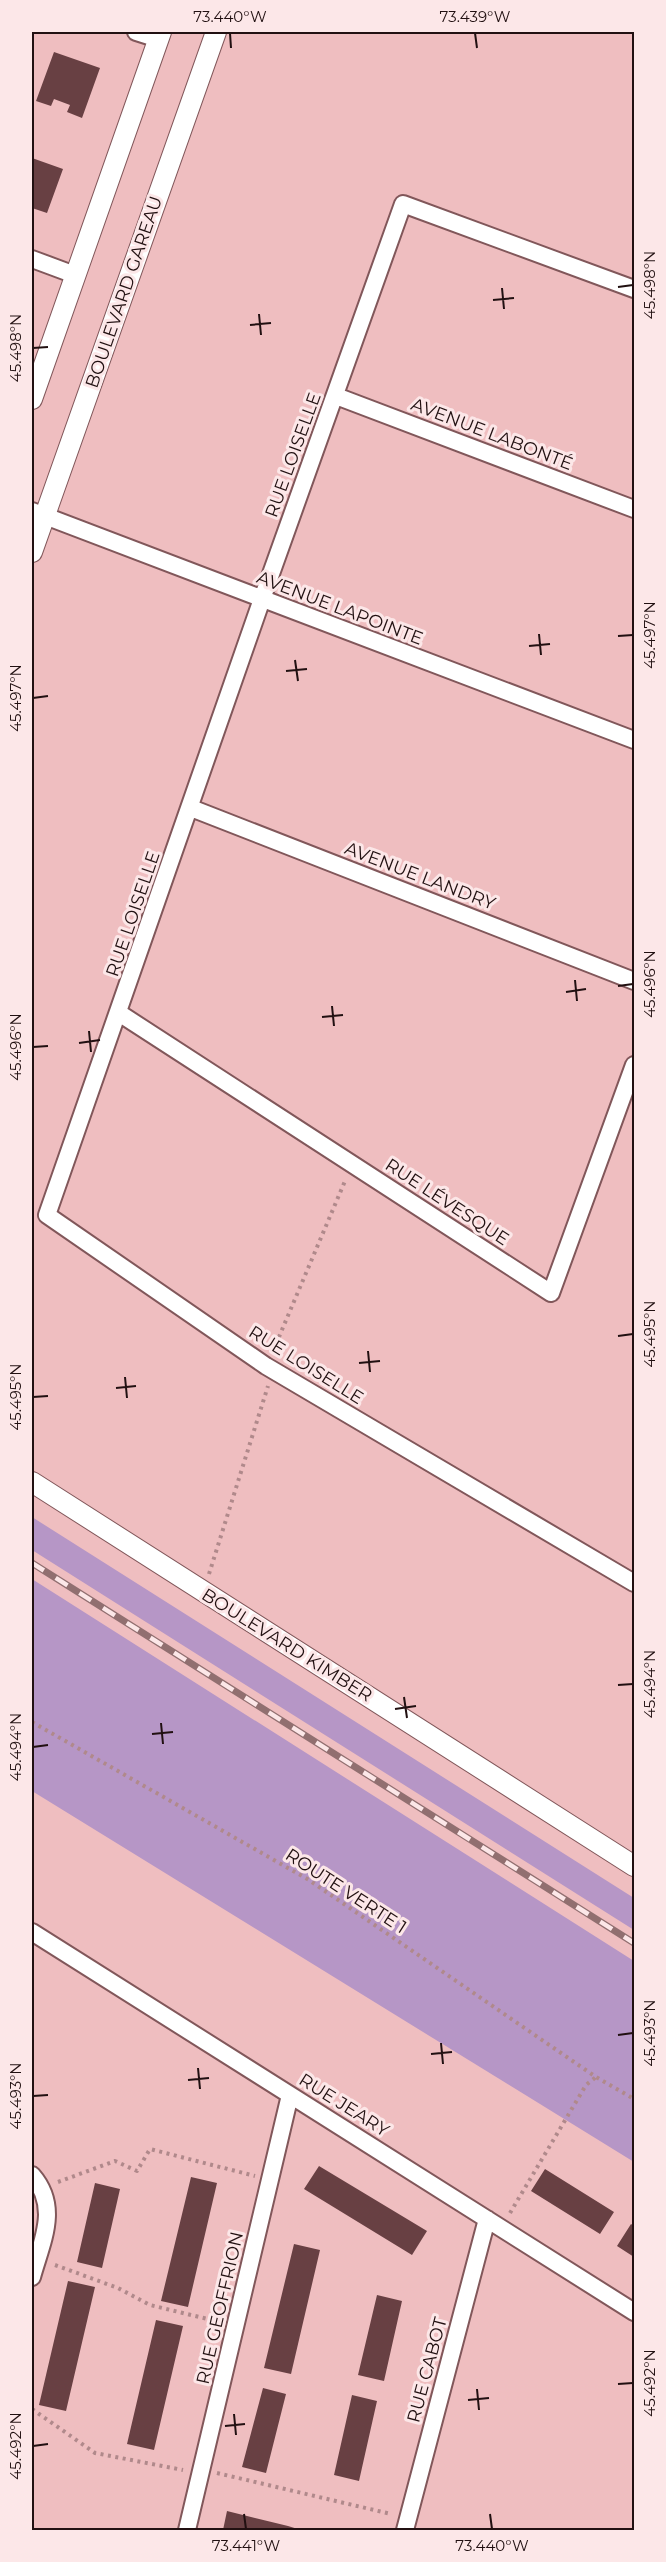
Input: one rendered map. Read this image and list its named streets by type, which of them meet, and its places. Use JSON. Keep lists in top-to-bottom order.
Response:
{
  "streets": {
    "street": [
      "BOULEVARD GAREAU",
      "AVENUE LABONTÉ",
      "RUE LOISELLE",
      "AVENUE LAPOINTE",
      "AVENUE LANDRY",
      "RUE LÉVESQUE",
      "BOULEVARD KIMBER",
      "RUE JEARY",
      "RUE GEOFFRION",
      "RUE CABOT"
    ],
    "path": ["ROUTE VERTE 1"]
  },
  "crossings": [
    ["BOULEVARD GAREAU", "AVENUE LAPOINTE"],
    ["AVENUE LABONTÉ", "RUE LOISELLE"],
    ["RUE LOISELLE", "AVENUE LAPOINTE"],
    ["RUE LOISELLE", "AVENUE LANDRY"],
    ["RUE LOISELLE", "RUE LÉVESQUE"],
    ["RUE JEARY", "RUE GEOFFRION"],
    ["RUE JEARY", "RUE CABOT"]
  ],
  "coordinates": [
    "73.440°W",
    "73.439°W",
    "45.498°N",
    "45.497°N",
    "45.496°N",
    "45.495°N",
    "45.494°N",
    "45.493°N",
    "45.492°N",
    "73.441°W"
  ]
}
